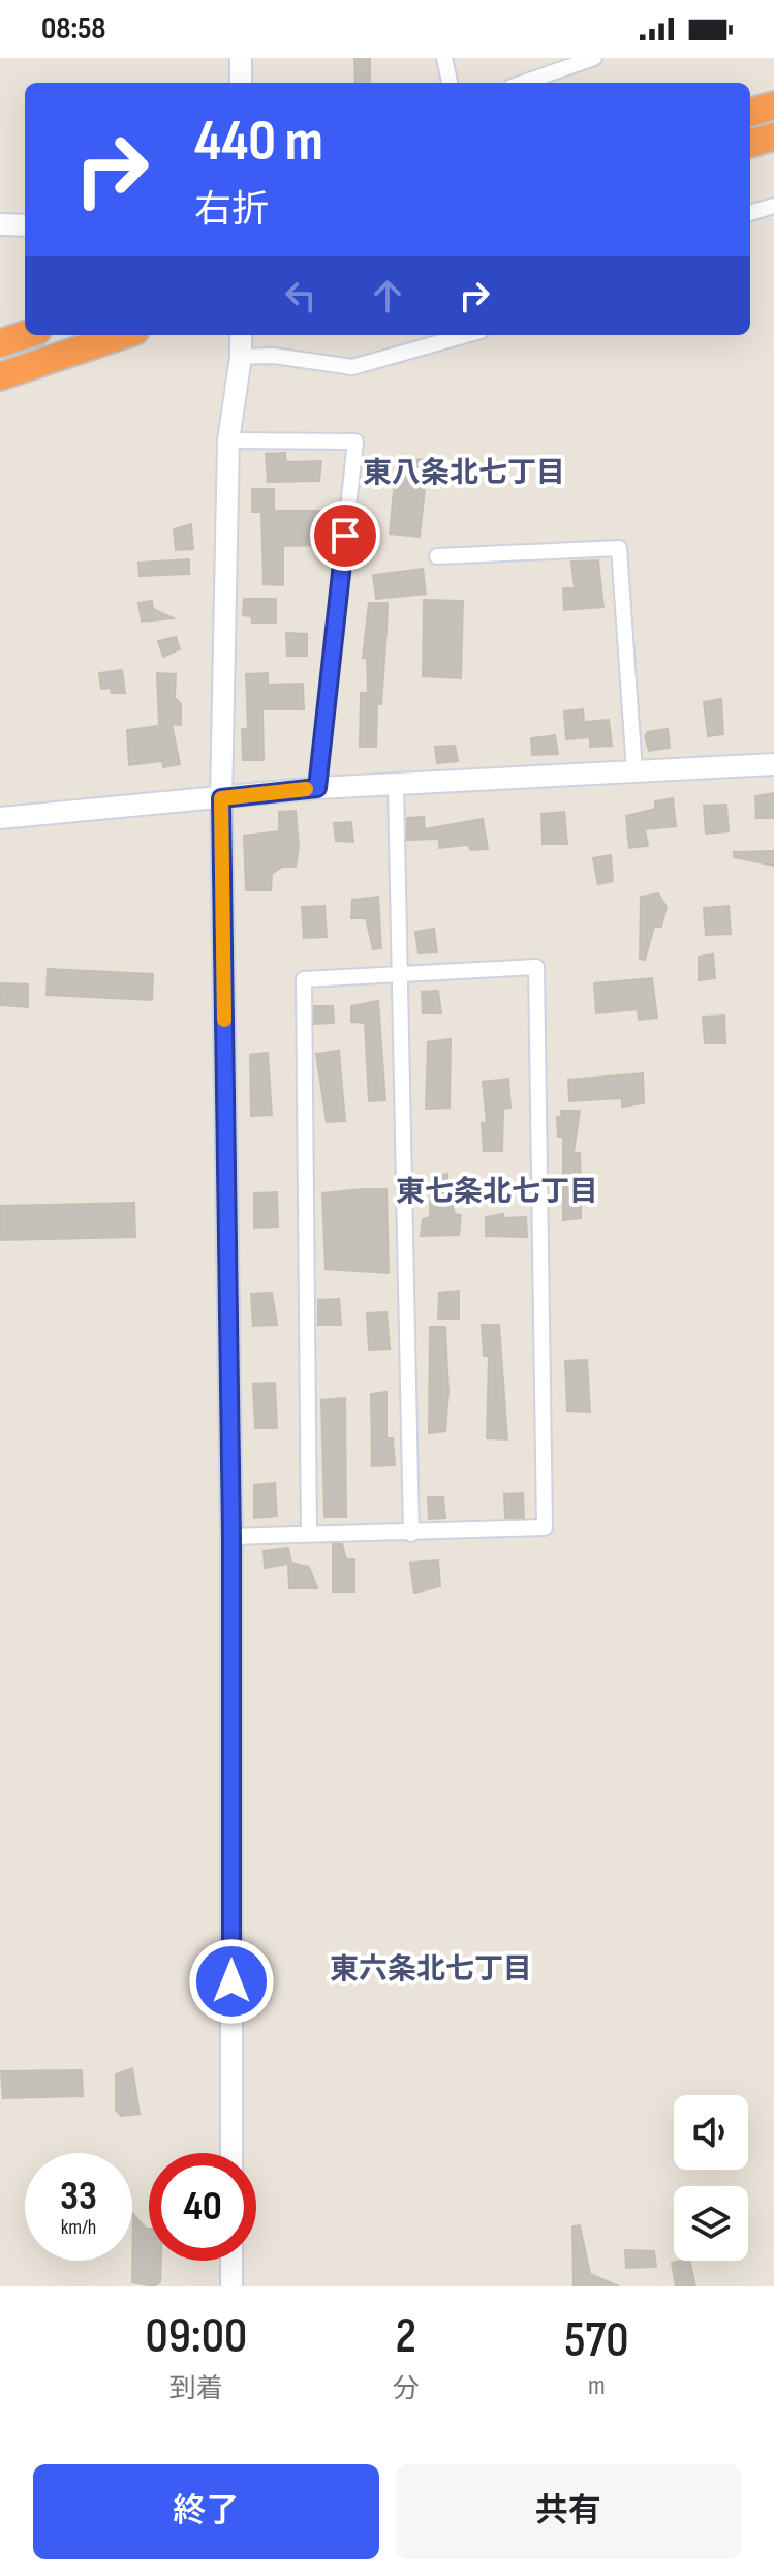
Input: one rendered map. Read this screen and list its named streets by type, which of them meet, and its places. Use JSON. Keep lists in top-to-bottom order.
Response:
{
  "districts": ["東八条北七丁目", "東七条北七丁目", "東六条北七丁目"],
  "page": {
    "status": "08:58",
    "turn": ["440 m", "右折"],
    "speed": "33 km/h",
    "limit": "40",
    "eta": [
      "09:00",
      "到着",
      "2",
      "分",
      "570",
      "m"
    ],
    "buttons": ["終了", "共有"]
  }
}
